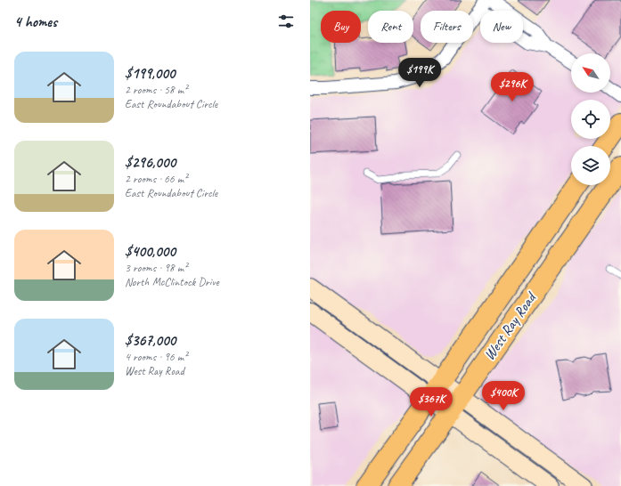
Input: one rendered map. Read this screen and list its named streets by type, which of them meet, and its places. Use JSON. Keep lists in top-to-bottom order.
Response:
{
  "streets": {
    "main road": ["West Ray Road"]
  },
  "north": "top left",
  "page": {
    "heading": "4 homes",
    "chip": [
      "Buy",
      "Rent",
      "Filters",
      "New"
    ],
    "list": [
      {
        "name": "$199,000",
        "note": "2 rooms · 58 m² · East Roundabout Circle"
      },
      {
        "name": "$296,000",
        "note": "2 rooms · 66 m² · East Roundabout Circle"
      },
      {
        "name": "$400,000",
        "note": "3 rooms · 98 m² · North McClintock Drive"
      },
      {
        "name": "$367,000",
        "note": "4 rooms · 96 m² · West Ray Road"
      }
    ],
    "price": [
      "$199K",
      "$296K",
      "$400K",
      "$367K"
    ]
  }
}
